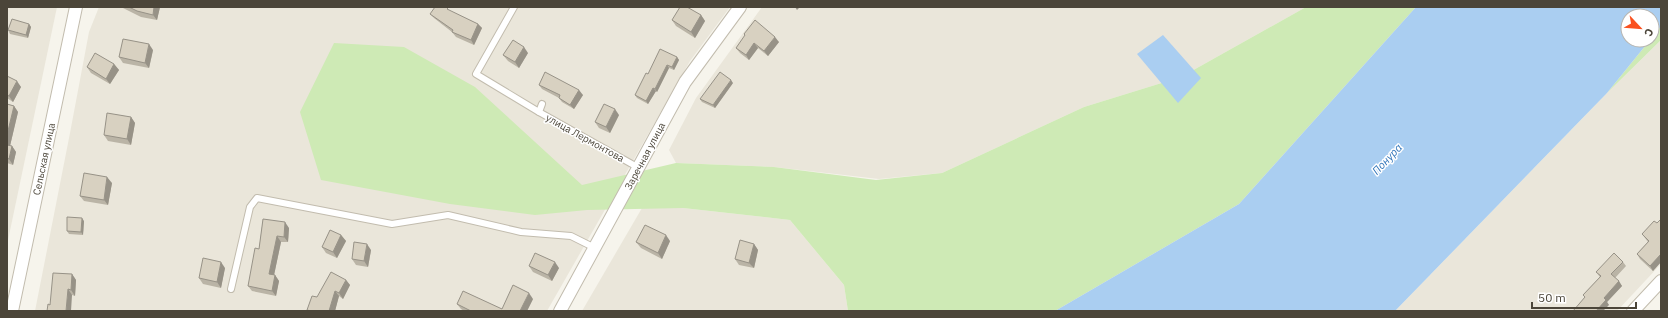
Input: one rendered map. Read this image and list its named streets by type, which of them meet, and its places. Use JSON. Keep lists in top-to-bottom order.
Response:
{
  "streets": {
    "street": ["Заречная улица", "Сельская улица"],
    "lane": ["улица Лермонтова"]
  },
  "crossings": [
    ["улица Лермонтова", "Заречная улица"]
  ],
  "water": ["Понура"],
  "scale_bar": "50 m",
  "north": "bottom right"
}
